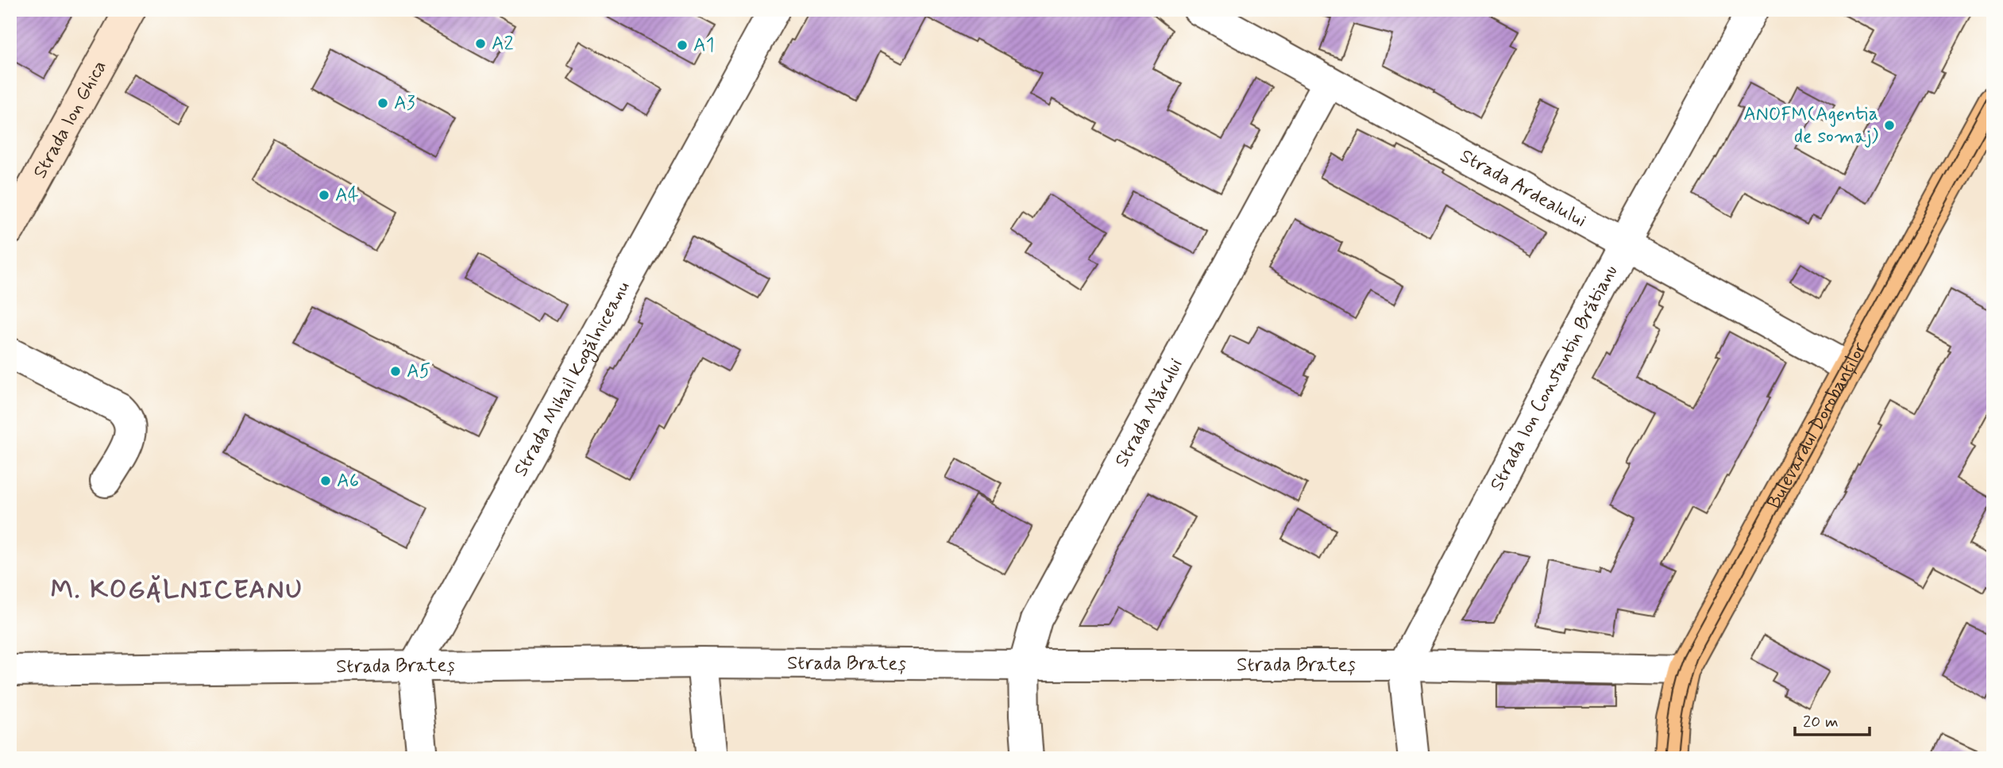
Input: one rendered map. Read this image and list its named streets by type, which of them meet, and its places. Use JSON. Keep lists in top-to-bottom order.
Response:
{
  "streets": {
    "main road": ["Bulevardul Dorobanților"],
    "street": [
      "Strada Ion Ghica",
      "Strada Ardealului",
      "Strada Ion Constantin Brătianu",
      "Strada Mihail Kogălniceanu",
      "Strada Mărului",
      "Strada Brateș"
    ]
  },
  "crossings": [
    ["Strada Ardealului", "Strada Ion Constantin Brătianu"],
    ["Strada Ardealului", "Strada Mărului"],
    ["Strada Ardealului", "Bulevardul Dorobanților"],
    ["Strada Ion Constantin Brătianu", "Strada Brateș"],
    ["Strada Mihail Kogălniceanu", "Strada Brateș"],
    ["Strada Mărului", "Strada Brateș"],
    ["Bulevardul Dorobanților", "Strada Brateș"]
  ],
  "districts": ["M. KOGĂLNICEANU"],
  "places": [
    "A2",
    "A1",
    "A3",
    "ANOFM(Agentia de somaj)",
    "A4",
    "A5",
    "A6"
  ],
  "scale_bar": "20 m"
}
